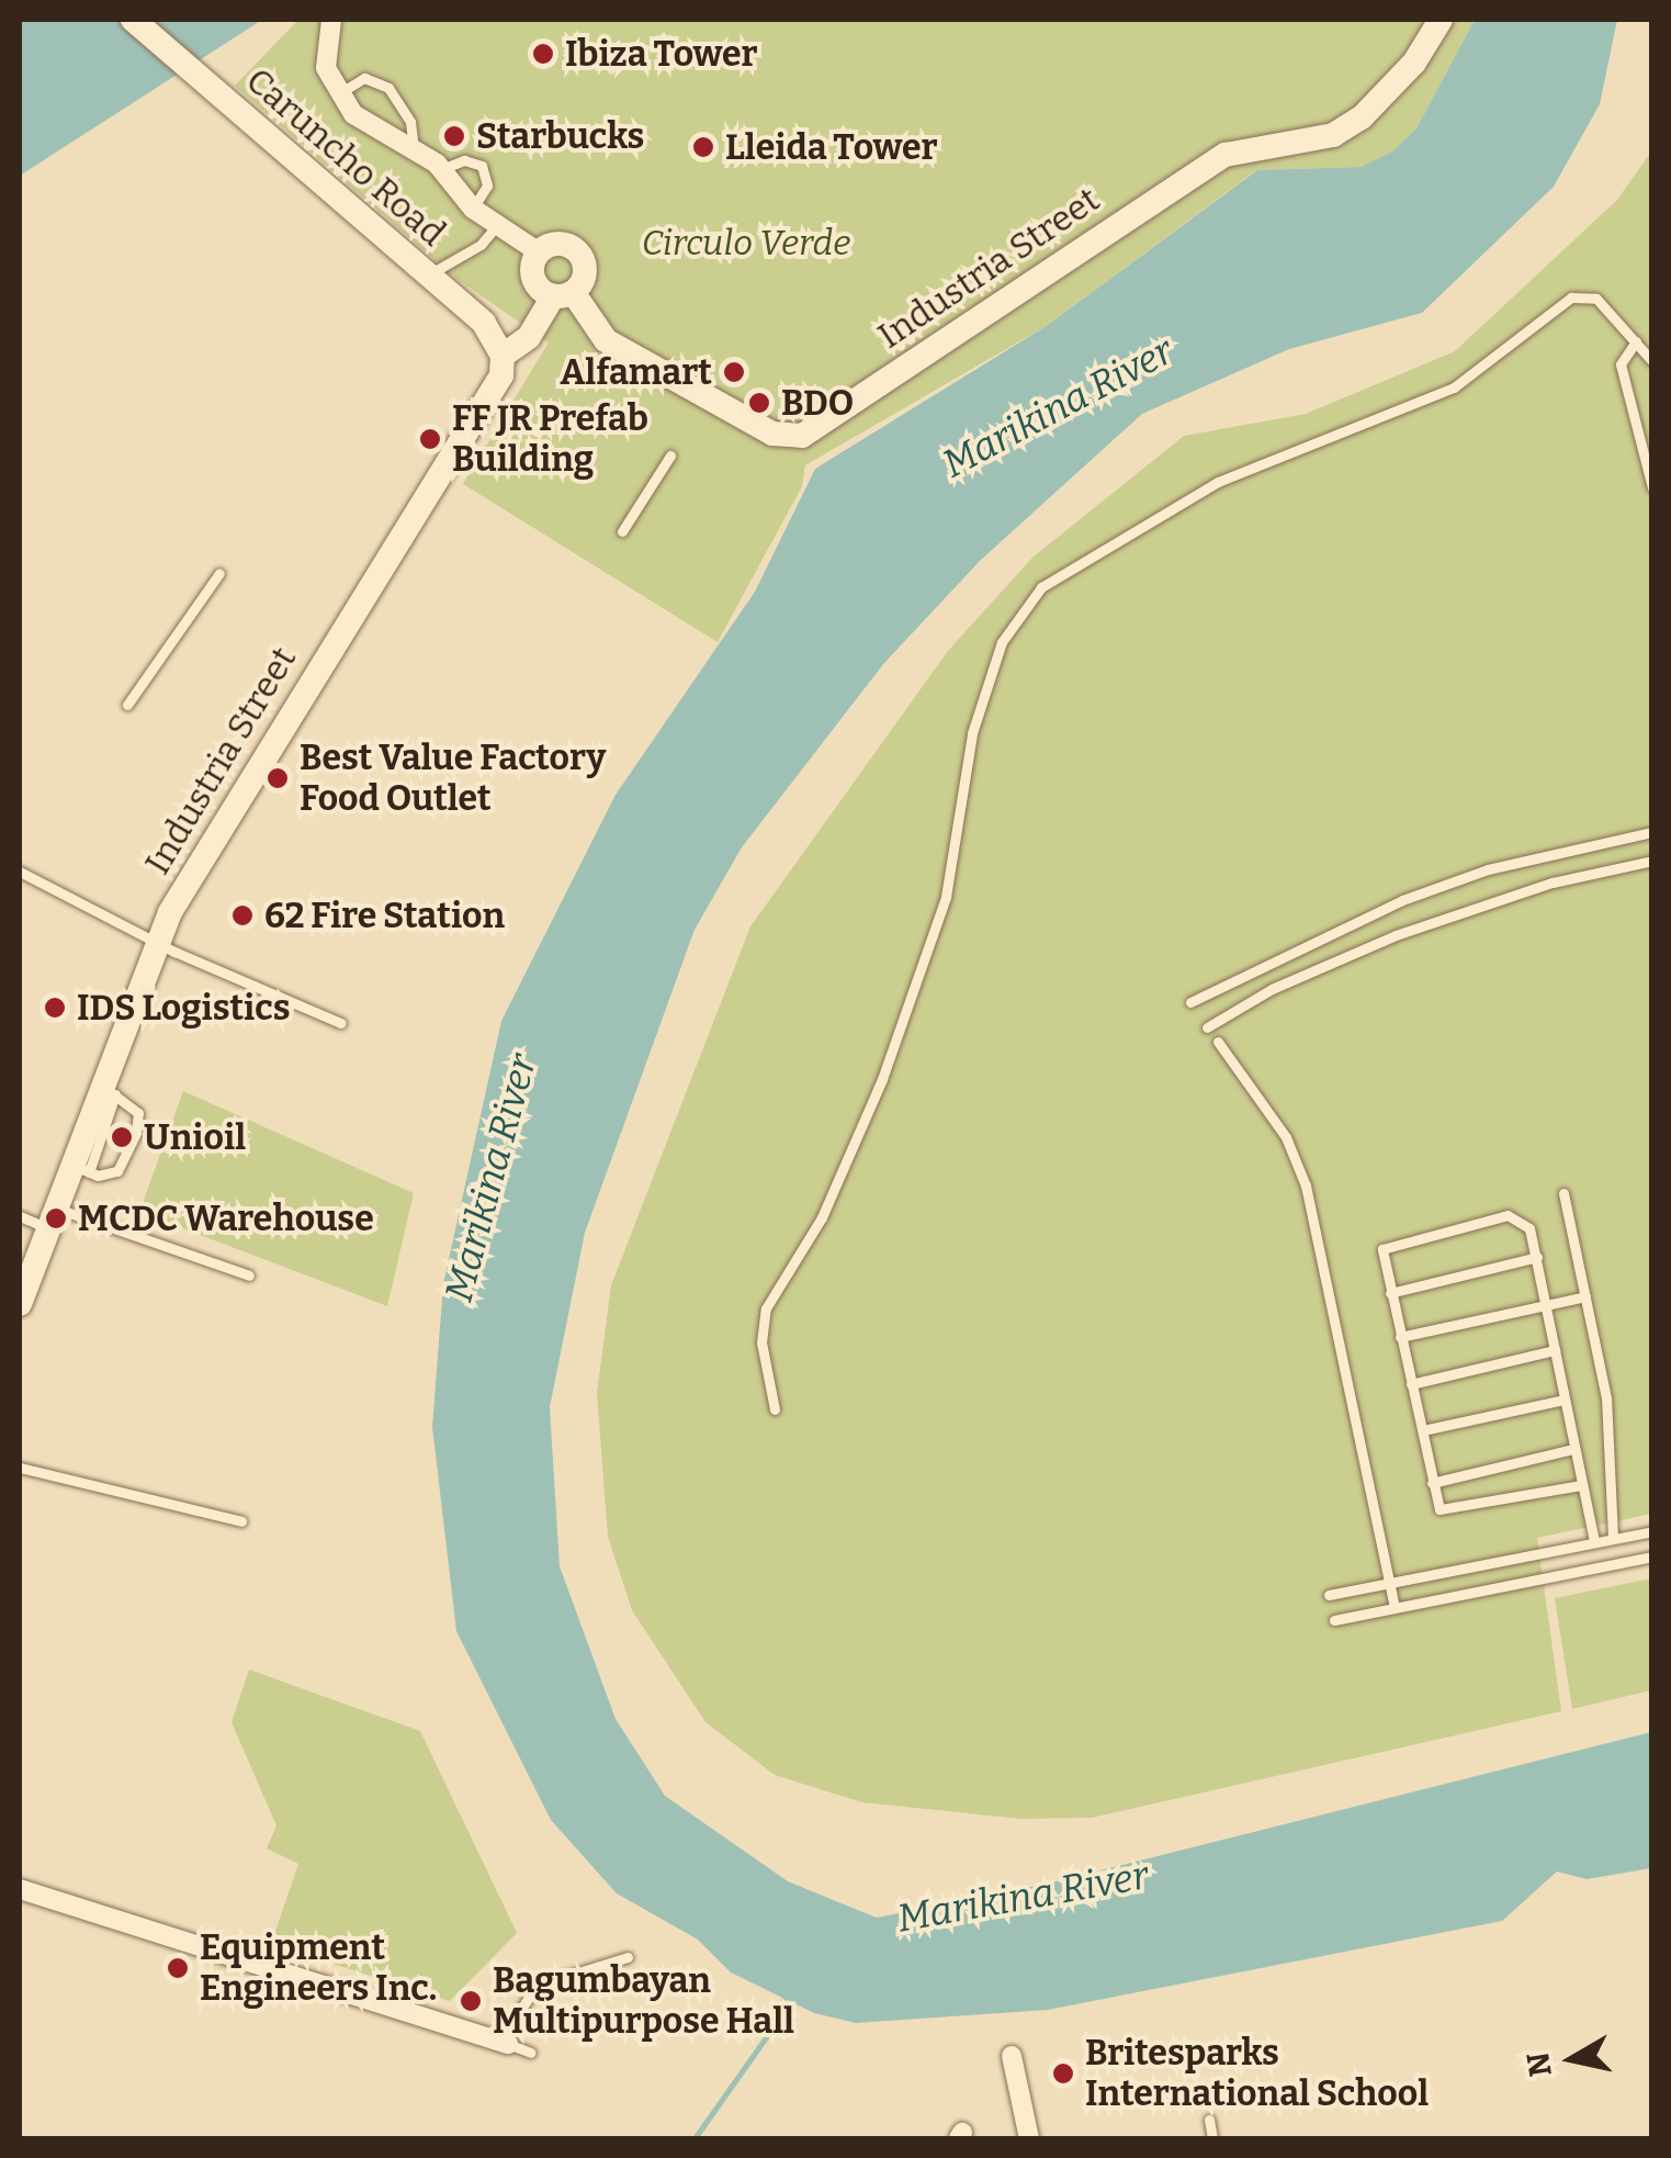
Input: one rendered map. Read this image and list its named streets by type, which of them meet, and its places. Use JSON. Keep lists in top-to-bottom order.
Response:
{
  "streets": {
    "street": ["Caruncho Road", "Industria Street"]
  },
  "crossings": [
    ["Caruncho Road", "Industria Street"]
  ],
  "water": ["Marikina River"],
  "parks": ["Circulo Verde"],
  "places": [
    "Ibiza Tower",
    "Starbucks",
    "Lleida Tower",
    "Alfamart",
    "BDO",
    "FF JR Prefab Building",
    "Best Value Factory Food Outlet",
    "62 Fire Station",
    "IDS Logistics",
    "Unioil",
    "MCDC Warehouse",
    "Equipment Engineers Inc.",
    "Bagumbayan Multipurpose Hall",
    "Britesparks International School"
  ],
  "north": "left"
}
